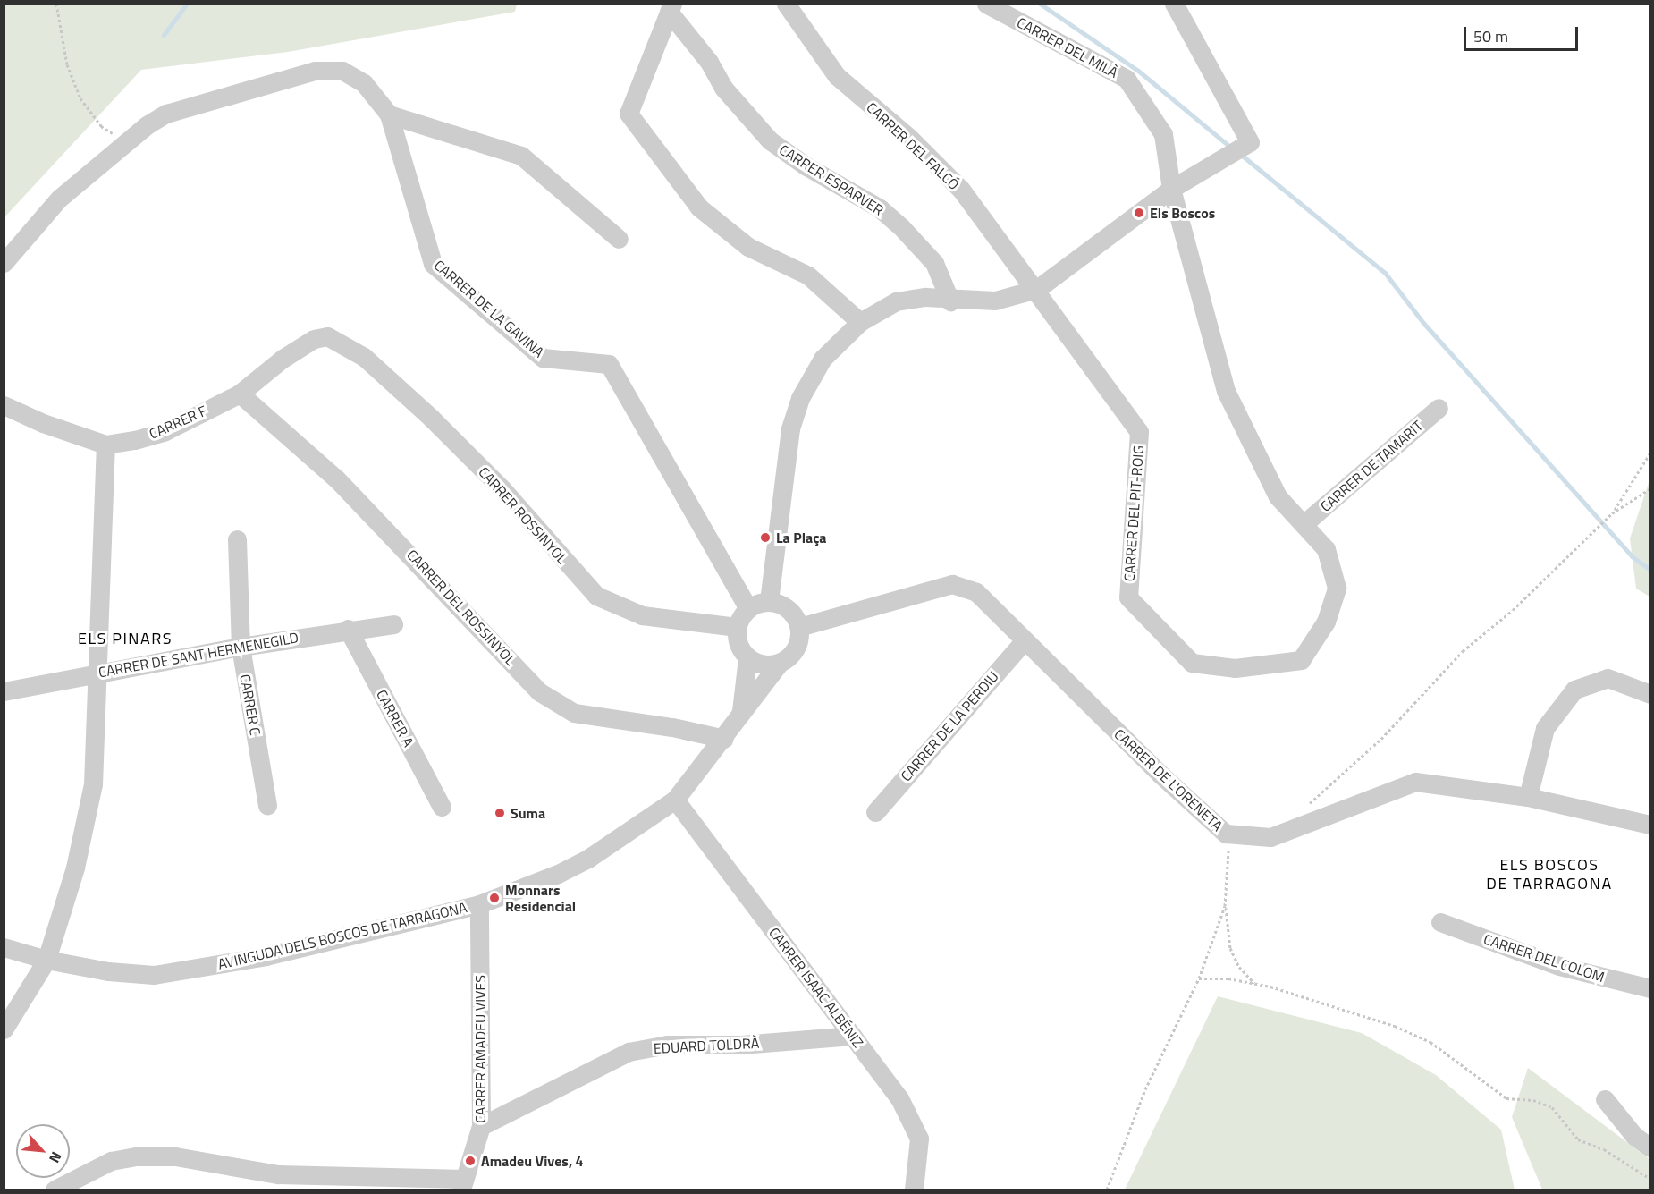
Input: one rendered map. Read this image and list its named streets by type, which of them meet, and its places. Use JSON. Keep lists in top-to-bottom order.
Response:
{
  "streets": {
    "street": [
      "CARRER DEL MILÀ",
      "CARRER DEL FALCÓ",
      "CARRER ESPARVER",
      "CARRER DE LA GAVINA",
      "CARRER F",
      "CARRER DE TAMARIT",
      "CARRER DEL PIT-ROIG",
      "CARRER ROSSINYOL",
      "CARRER DEL ROSSINYOL",
      "CARRER DE SANT HERMENEGILD",
      "CARRER C",
      "CARRER A",
      "CARRER DE LA PERDIU",
      "CARRER DE L'ORENETA",
      "AVINGUDA DELS BOSCOS DE TARRAGONA",
      "CARRER DEL COLOM",
      "CARRER ISAAC ALBÉNIZ",
      "EDUARD TOLDRÀ",
      "CARRER AMADEU VIVES"
    ]
  },
  "crossings": [
    ["CARRER DEL MILÀ", "CARRER DEL PIT-ROIG"],
    ["CARRER DEL FALCÓ", "CARRER DEL PIT-ROIG"],
    ["CARRER DE LA GAVINA", "CARRER ROSSINYOL"],
    ["CARRER DE LA GAVINA", "CARRER DE L'ORENETA"],
    ["CARRER DE LA GAVINA", "AVINGUDA DELS BOSCOS DE TARRAGONA"],
    ["CARRER F", "CARRER ROSSINYOL"],
    ["CARRER F", "CARRER DEL ROSSINYOL"],
    ["CARRER DE TAMARIT", "CARRER DEL PIT-ROIG"],
    ["CARRER ROSSINYOL", "CARRER DE L'ORENETA"],
    ["CARRER ROSSINYOL", "AVINGUDA DELS BOSCOS DE TARRAGONA"],
    ["CARRER DEL ROSSINYOL", "AVINGUDA DELS BOSCOS DE TARRAGONA"],
    ["CARRER DE SANT HERMENEGILD", "CARRER C"],
    ["CARRER DE SANT HERMENEGILD", "CARRER A"],
    ["CARRER DE LA PERDIU", "CARRER DE L'ORENETA"],
    ["CARRER DE L'ORENETA", "AVINGUDA DELS BOSCOS DE TARRAGONA"],
    ["AVINGUDA DELS BOSCOS DE TARRAGONA", "CARRER ISAAC ALBÉNIZ"],
    ["AVINGUDA DELS BOSCOS DE TARRAGONA", "CARRER AMADEU VIVES"],
    ["CARRER ISAAC ALBÉNIZ", "EDUARD TOLDRÀ"],
    ["EDUARD TOLDRÀ", "CARRER AMADEU VIVES"]
  ],
  "districts": ["ELS PINARS", "ELS BOSCOS DE TARRAGONA"],
  "places": [
    "Els Boscos",
    "La Plaça",
    "Suma",
    "Monnars Residencial",
    "Amadeu Vives, 4"
  ],
  "scale_bar": "50 m",
  "north": "bottom right"
}
